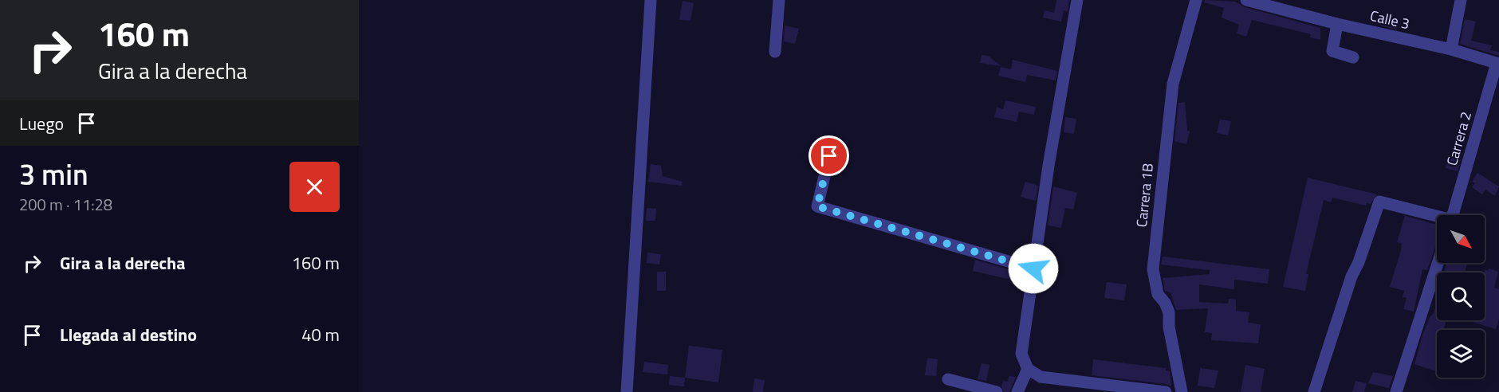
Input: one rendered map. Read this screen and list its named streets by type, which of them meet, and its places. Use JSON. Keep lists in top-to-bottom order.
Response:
{
  "streets": {
    "street": ["Calle 3", "Carrera 2", "Carrera 1B"]
  },
  "crossings": [
    ["Calle 3", "Carrera 2"]
  ],
  "north": "bottom right",
  "page": {
    "turn": ["160 m", "Gira a la derecha"],
    "then": "Luego",
    "heading": ["3 min", "200 m · 11:28"],
    "list": [
      {
        "name": "Gira a la derecha",
        "value": "160 m"
      },
      {
        "name": "Llegada al destino",
        "value": "40 m"
      }
    ]
  }
}
